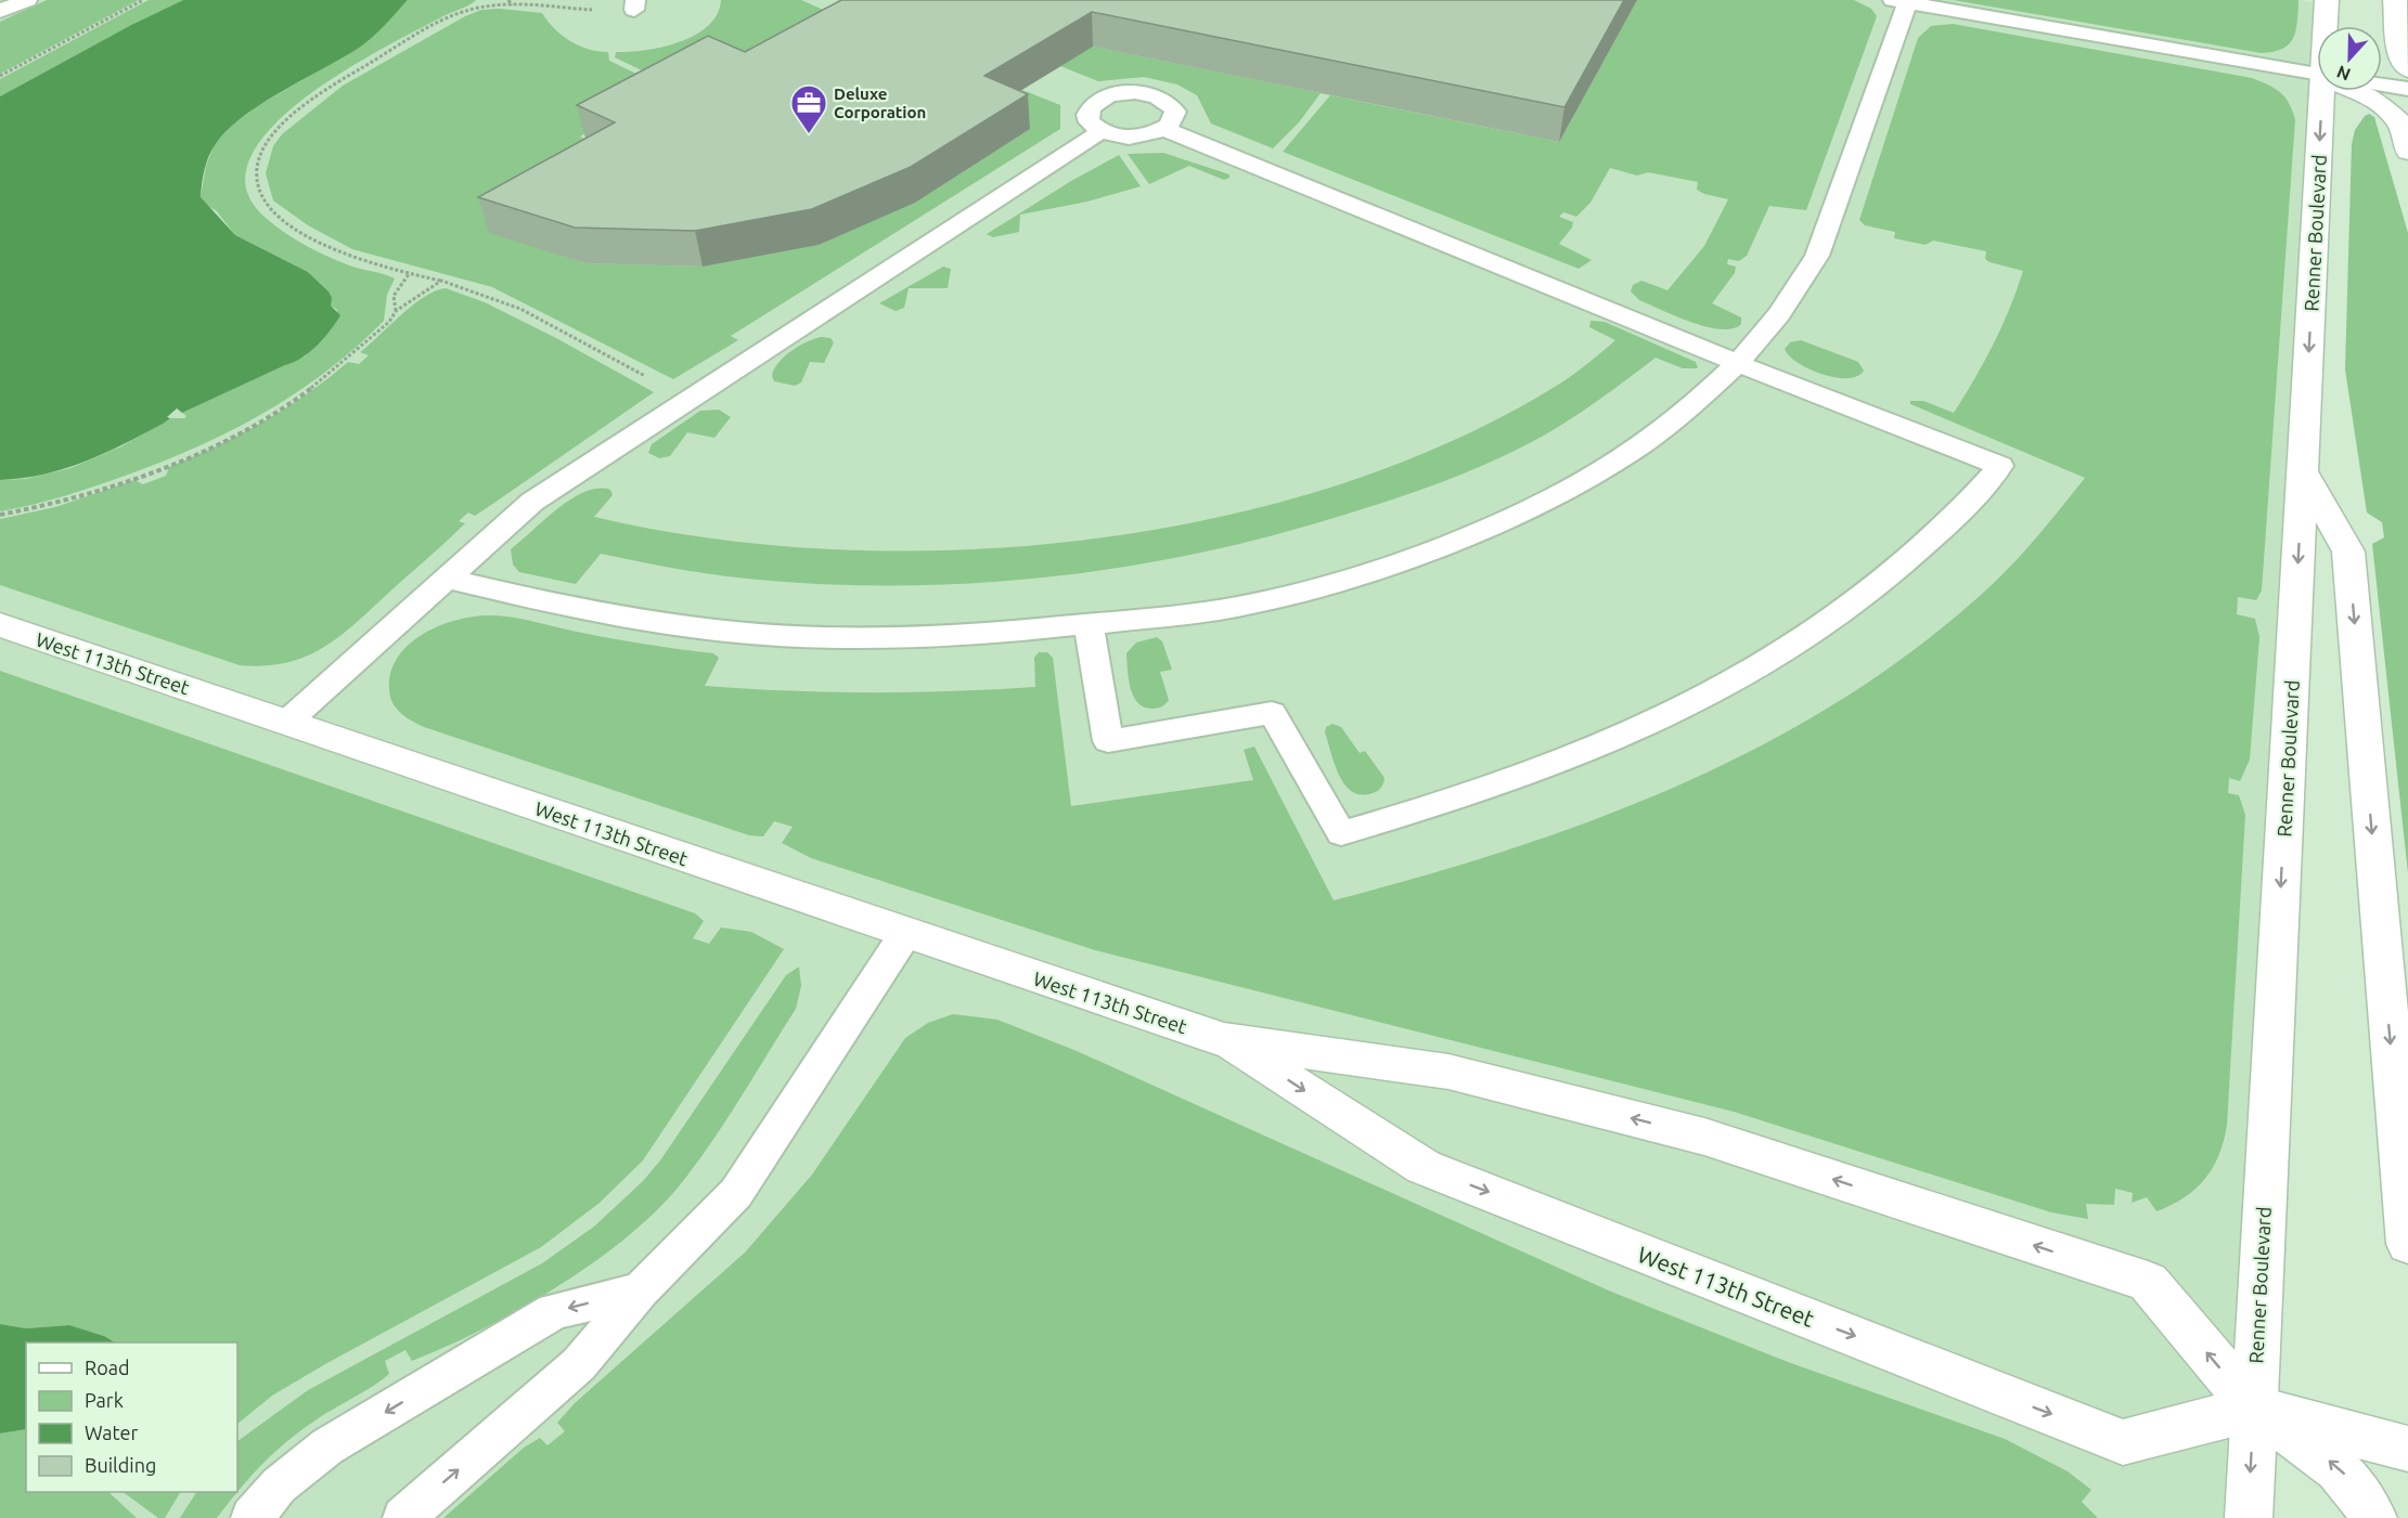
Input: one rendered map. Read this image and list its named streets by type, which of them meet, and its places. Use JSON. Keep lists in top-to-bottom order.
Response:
{
  "streets": {
    "main road": ["Renner Boulevard", "West 113th Street"]
  },
  "crossings": [
    ["Renner Boulevard", "West 113th Street"]
  ],
  "places": {
    "office": ["Deluxe Corporation"]
  },
  "legend": [
    "Road",
    "Park",
    "Water",
    "Building"
  ],
  "north": "bottom"
}
